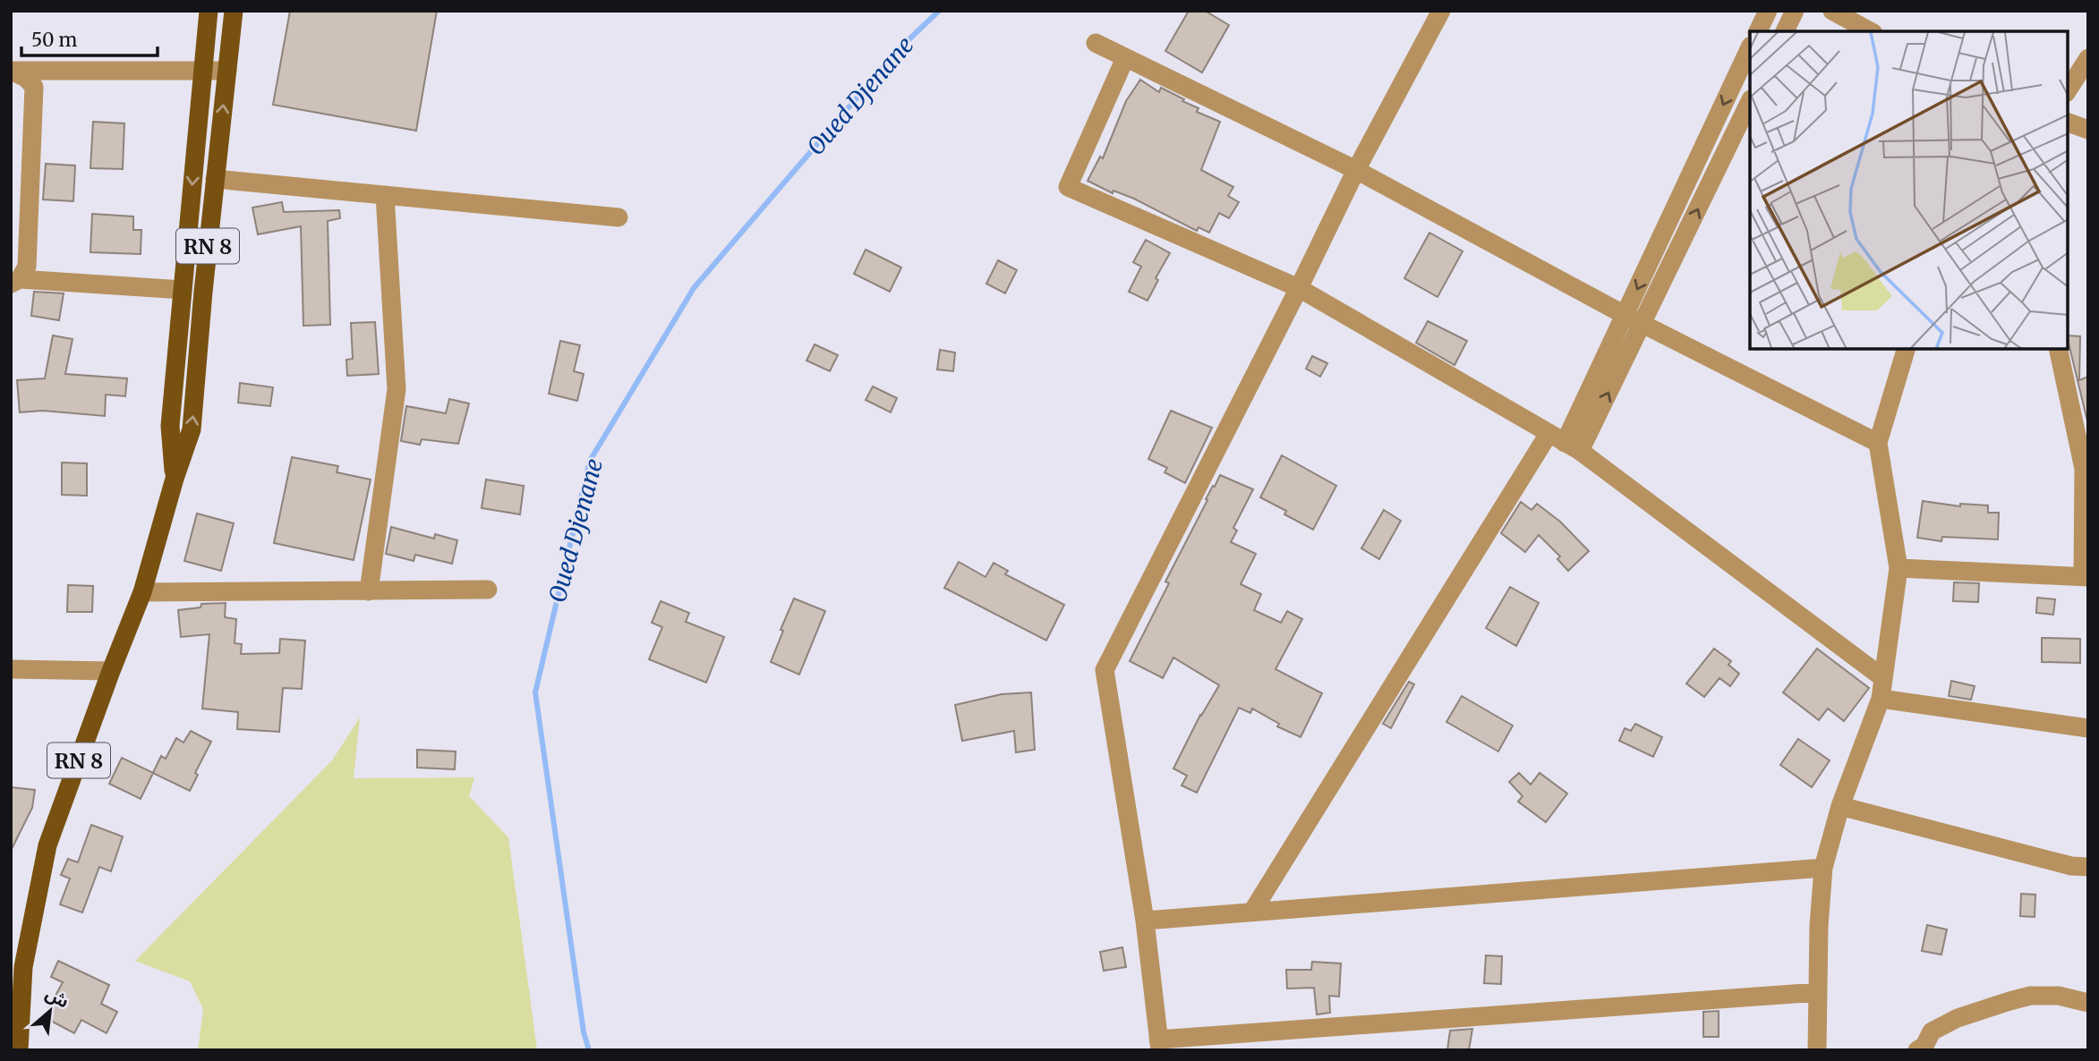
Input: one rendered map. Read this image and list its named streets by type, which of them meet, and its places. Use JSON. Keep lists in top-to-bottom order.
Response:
{
  "streets": {
    "main road": ["RN 8"]
  },
  "water": ["Oued Djenane"],
  "scale_bar": "50 m",
  "north": "top right"
}
